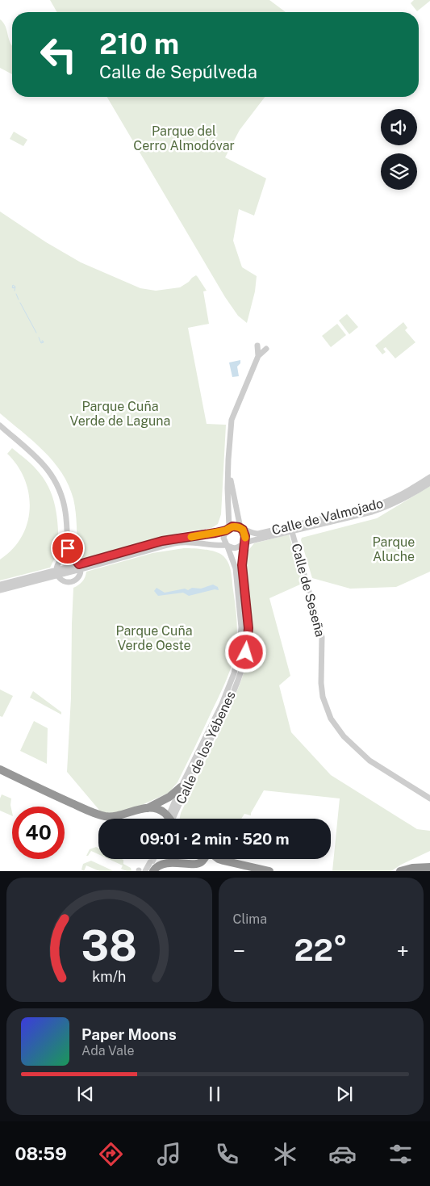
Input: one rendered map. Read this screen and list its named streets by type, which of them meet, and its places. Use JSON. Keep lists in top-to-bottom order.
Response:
{
  "streets": {
    "street": ["Calle de Valmojado", "Calle de Seseña", "Calle de los Yébenes"]
  },
  "crossings": [
    ["Calle de Valmojado", "Calle de Seseña"],
    ["Calle de Valmojado", "Calle de los Yébenes"]
  ],
  "parks": [
    "Parque del Cerro Almodóvar",
    "Parque Cuña Verde de Laguna",
    "Parque Aluche",
    "Parque Cuña Verde Oeste"
  ],
  "page": {
    "turn": ["210 m", "Calle de Sepúlveda"],
    "limit": "40",
    "trip": "09:01 · 2 min · 520 m",
    "tile": "Clima",
    "heat": ["−", "22°", "+"],
    "song": ["Paper Moons", "Ada Vale"],
    "tabs": "08:59",
    "gauge": ["38", "km/h"]
  }
}
